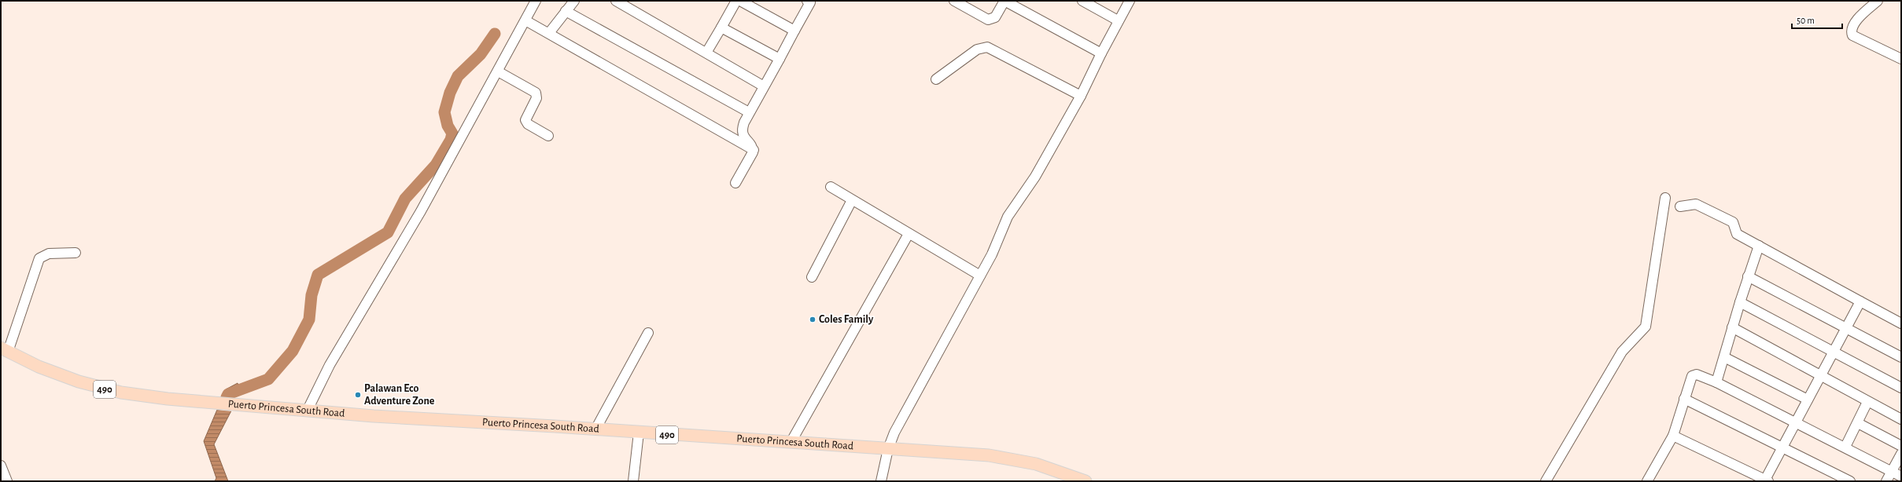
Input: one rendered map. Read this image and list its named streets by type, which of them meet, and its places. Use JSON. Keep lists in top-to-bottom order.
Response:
{
  "streets": {
    "main road": ["490", "Puerto Princesa South Road"]
  },
  "places": ["Coles Family", "Palawan Eco Adventure Zone"],
  "scale_bar": "50 m"
}
